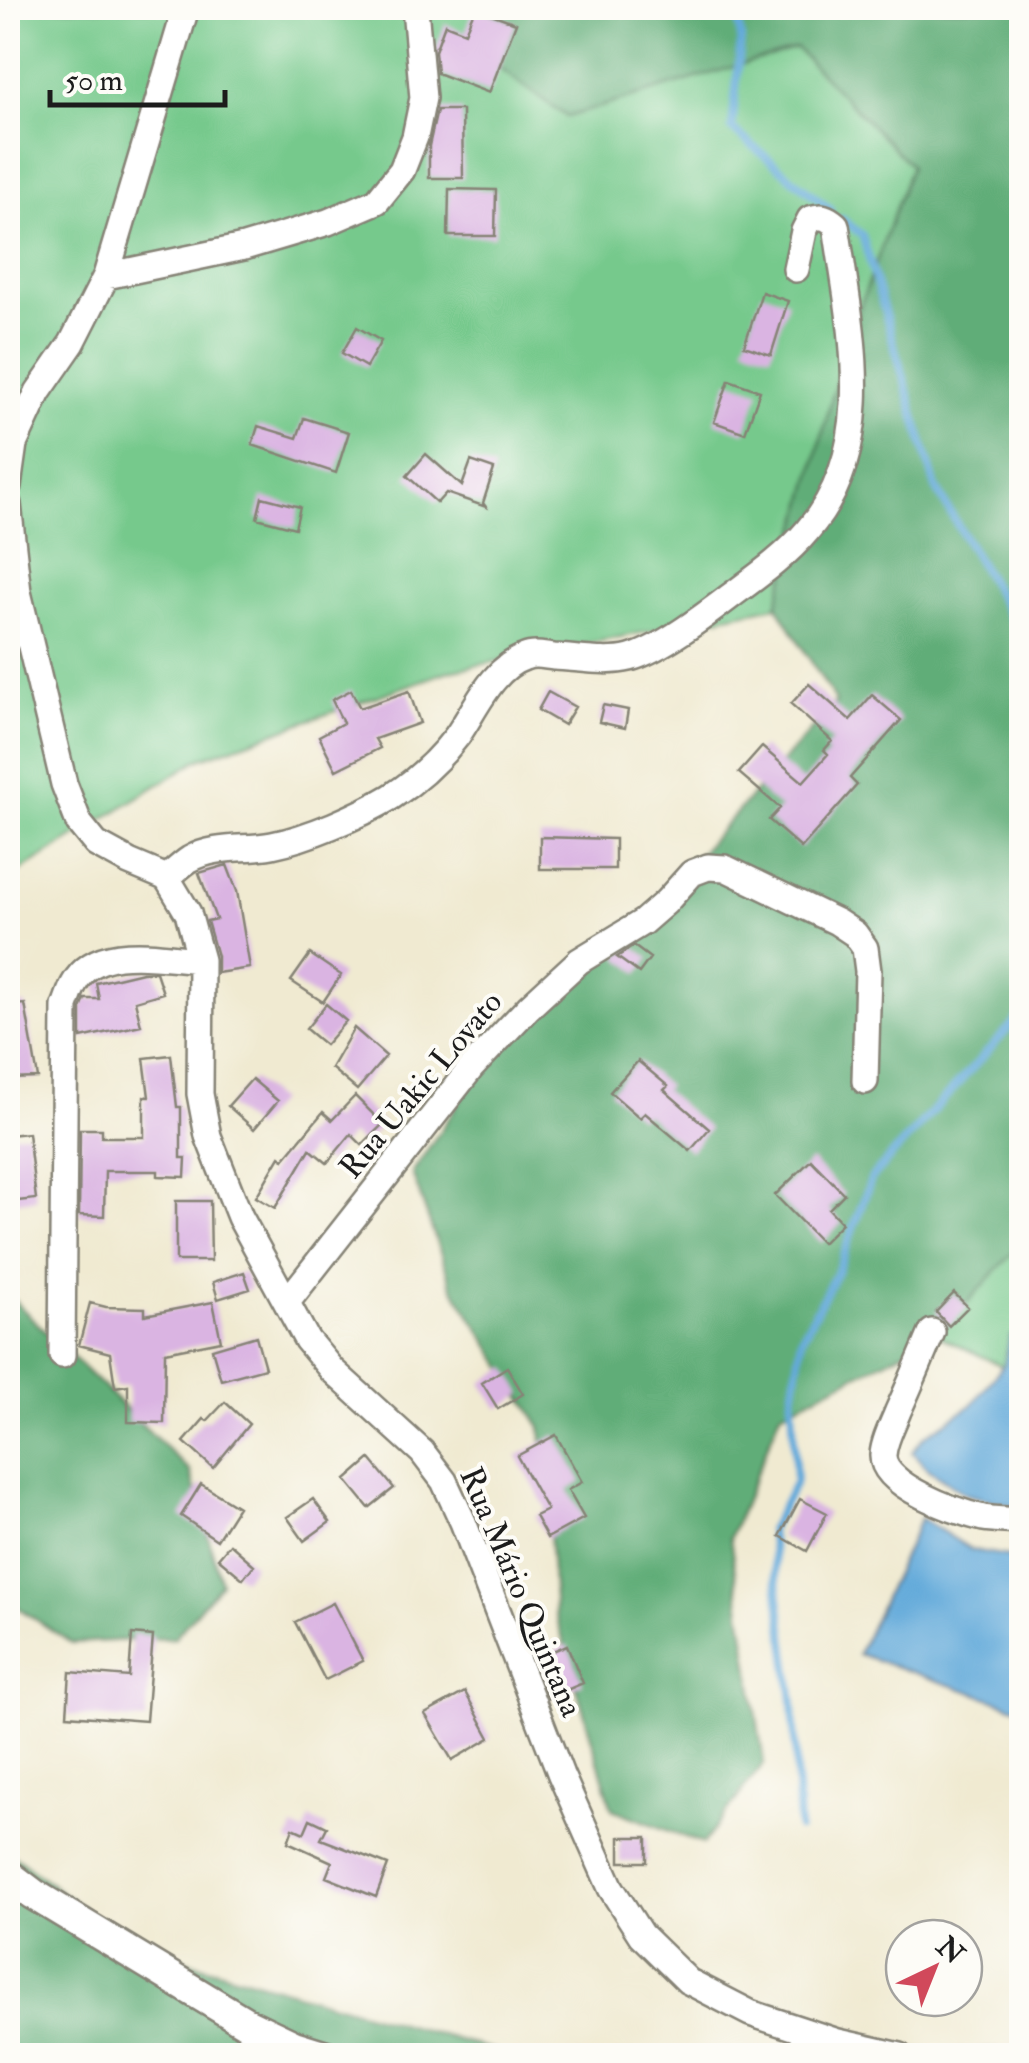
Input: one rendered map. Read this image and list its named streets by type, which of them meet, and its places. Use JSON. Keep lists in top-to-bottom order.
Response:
{
  "streets": {
    "street": ["Rua Uakic Lovato", "Rua Mário Quintana"]
  },
  "crossings": [
    ["Rua Uakic Lovato", "Rua Mário Quintana"]
  ],
  "scale_bar": "50 m",
  "north": "top right"
}
